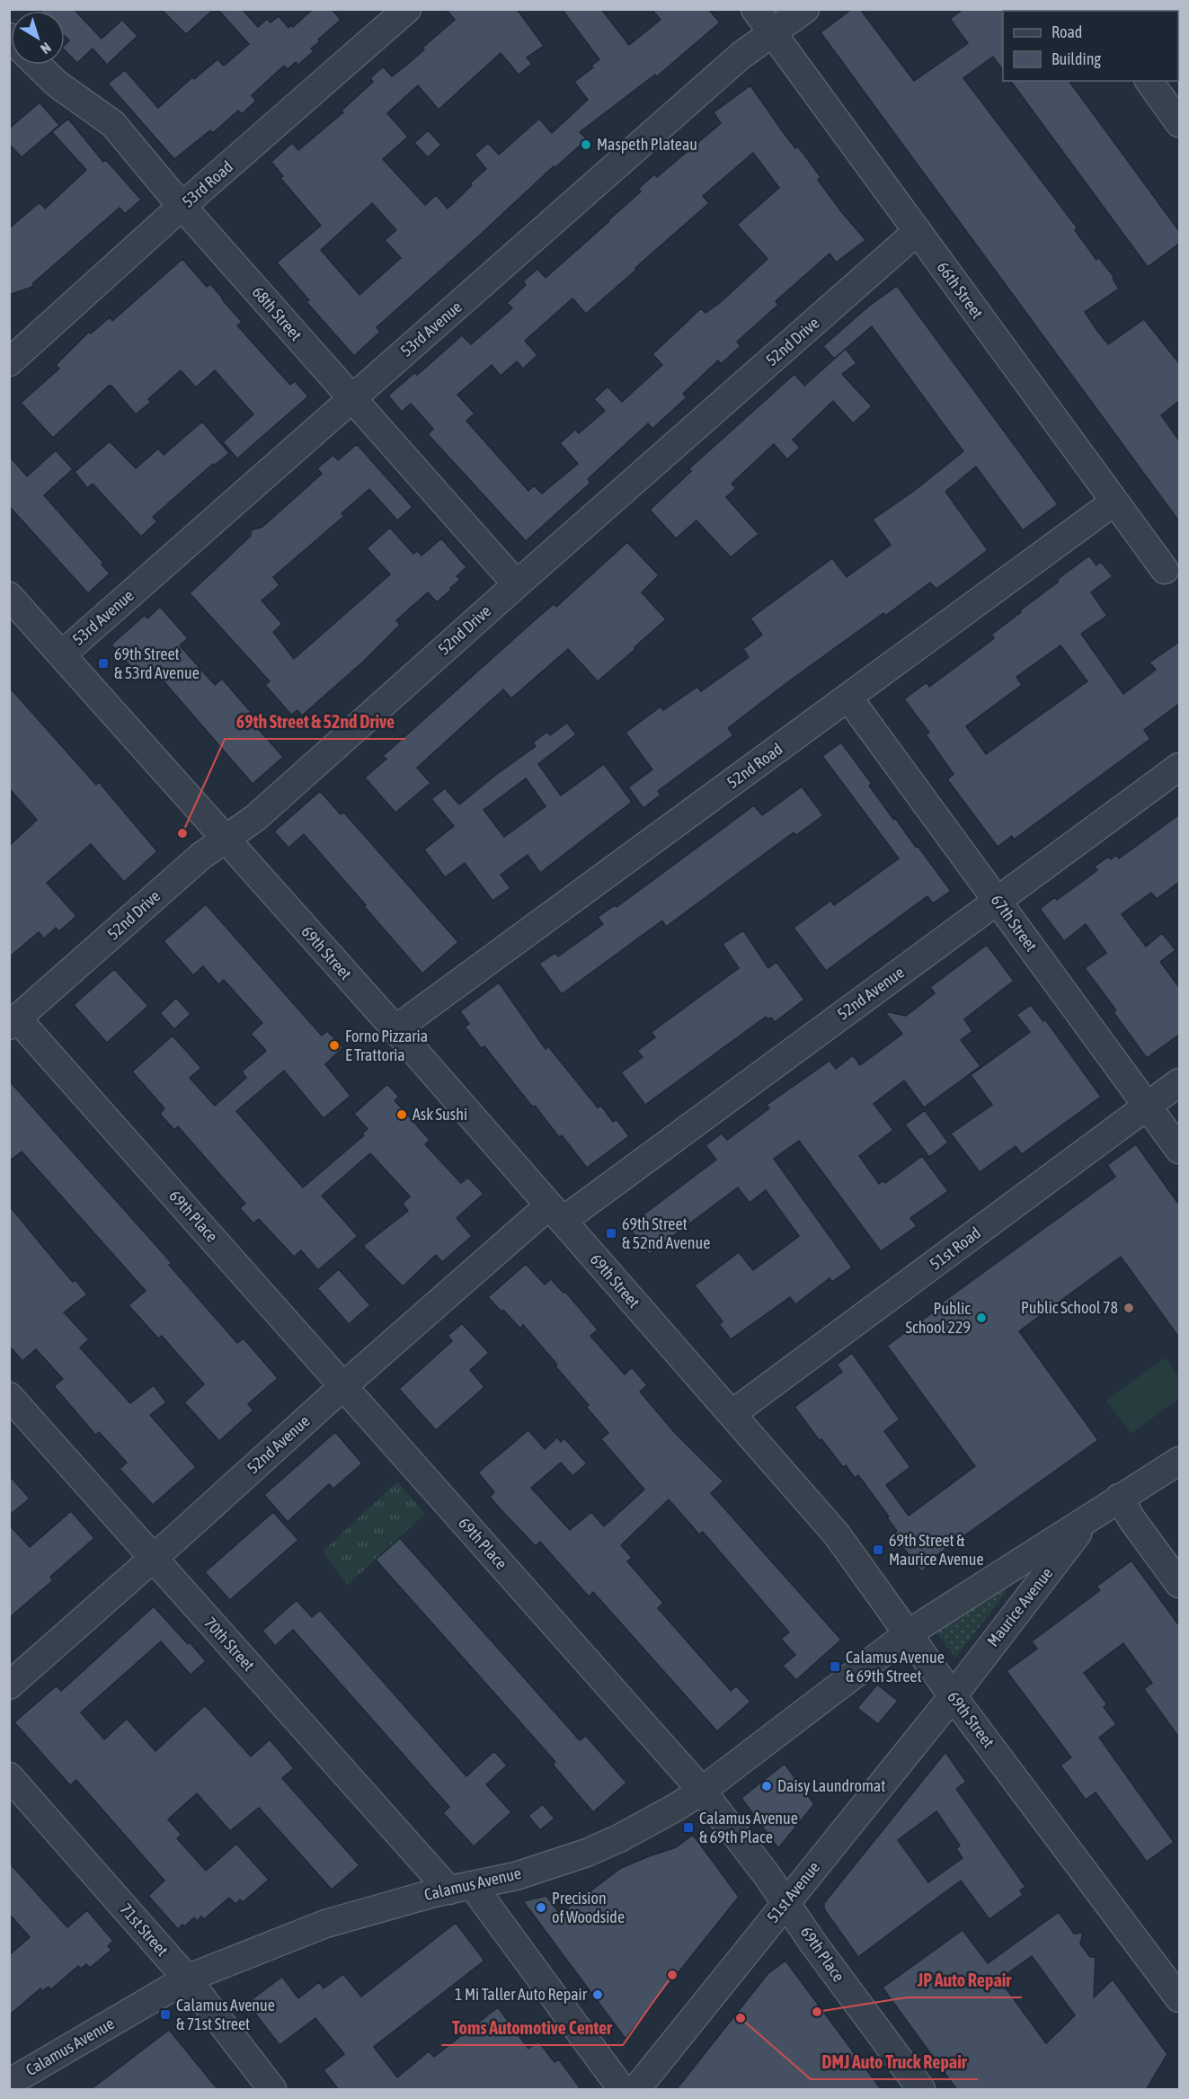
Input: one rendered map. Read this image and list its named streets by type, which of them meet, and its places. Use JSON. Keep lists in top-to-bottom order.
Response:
{
  "streets": {
    "street": [
      "53rd Road",
      "66th Street",
      "68th Street",
      "53rd Avenue",
      "52nd Drive",
      "52nd Road",
      "67th Street",
      "69th Street",
      "52nd Avenue",
      "69th Place",
      "51st Road",
      "Maurice Avenue",
      "70th Street",
      "Calamus Avenue",
      "51st Avenue",
      "71st Street"
    ]
  },
  "crossings": [
    ["53rd Road", "68th Street"],
    ["66th Street", "53rd Avenue"],
    ["66th Street", "52nd Drive"],
    ["66th Street", "52nd Road"],
    ["68th Street", "53rd Avenue"],
    ["68th Street", "52nd Drive"],
    ["53rd Avenue", "69th Street"],
    ["52nd Drive", "69th Street"],
    ["52nd Drive", "69th Place"],
    ["52nd Road", "67th Street"],
    ["52nd Road", "69th Street"],
    ["67th Street", "52nd Avenue"],
    ["67th Street", "51st Road"],
    ["69th Street", "52nd Avenue"],
    ["69th Street", "51st Road"],
    ["69th Street", "Maurice Avenue"],
    ["69th Street", "Calamus Avenue"],
    ["69th Street", "51st Avenue"],
    ["52nd Avenue", "69th Place"],
    ["52nd Avenue", "70th Street"],
    ["69th Place", "Calamus Avenue"],
    ["69th Place", "51st Avenue"],
    ["Maurice Avenue", "Calamus Avenue"],
    ["Maurice Avenue", "51st Avenue"],
    ["70th Street", "Calamus Avenue"],
    ["Calamus Avenue", "71st Street"]
  ],
  "places": {
    "other": [
      "Maspeth Plateau",
      "69th Street & 52nd Drive",
      "Forno Pizzaria E Trattoria",
      "Ask Sushi",
      "Public School 78",
      "Public School 229",
      "Daisy Laundromat",
      "Precision of Woodside",
      "Toms Automotive Center",
      "1 Mi Taller Auto Repair",
      "JP Auto Repair",
      "DMJ Auto Truck Repair"
    ],
    "transit": [
      "69th Street & 53rd Avenue",
      "69th Street & 52nd Avenue",
      "69th Street & Maurice Avenue",
      "Calamus Avenue & 69th Street",
      "Calamus Avenue & 69th Place",
      "Calamus Avenue & 71st Street"
    ]
  },
  "legend": ["Road", "Building"],
  "north": "bottom right"
}
